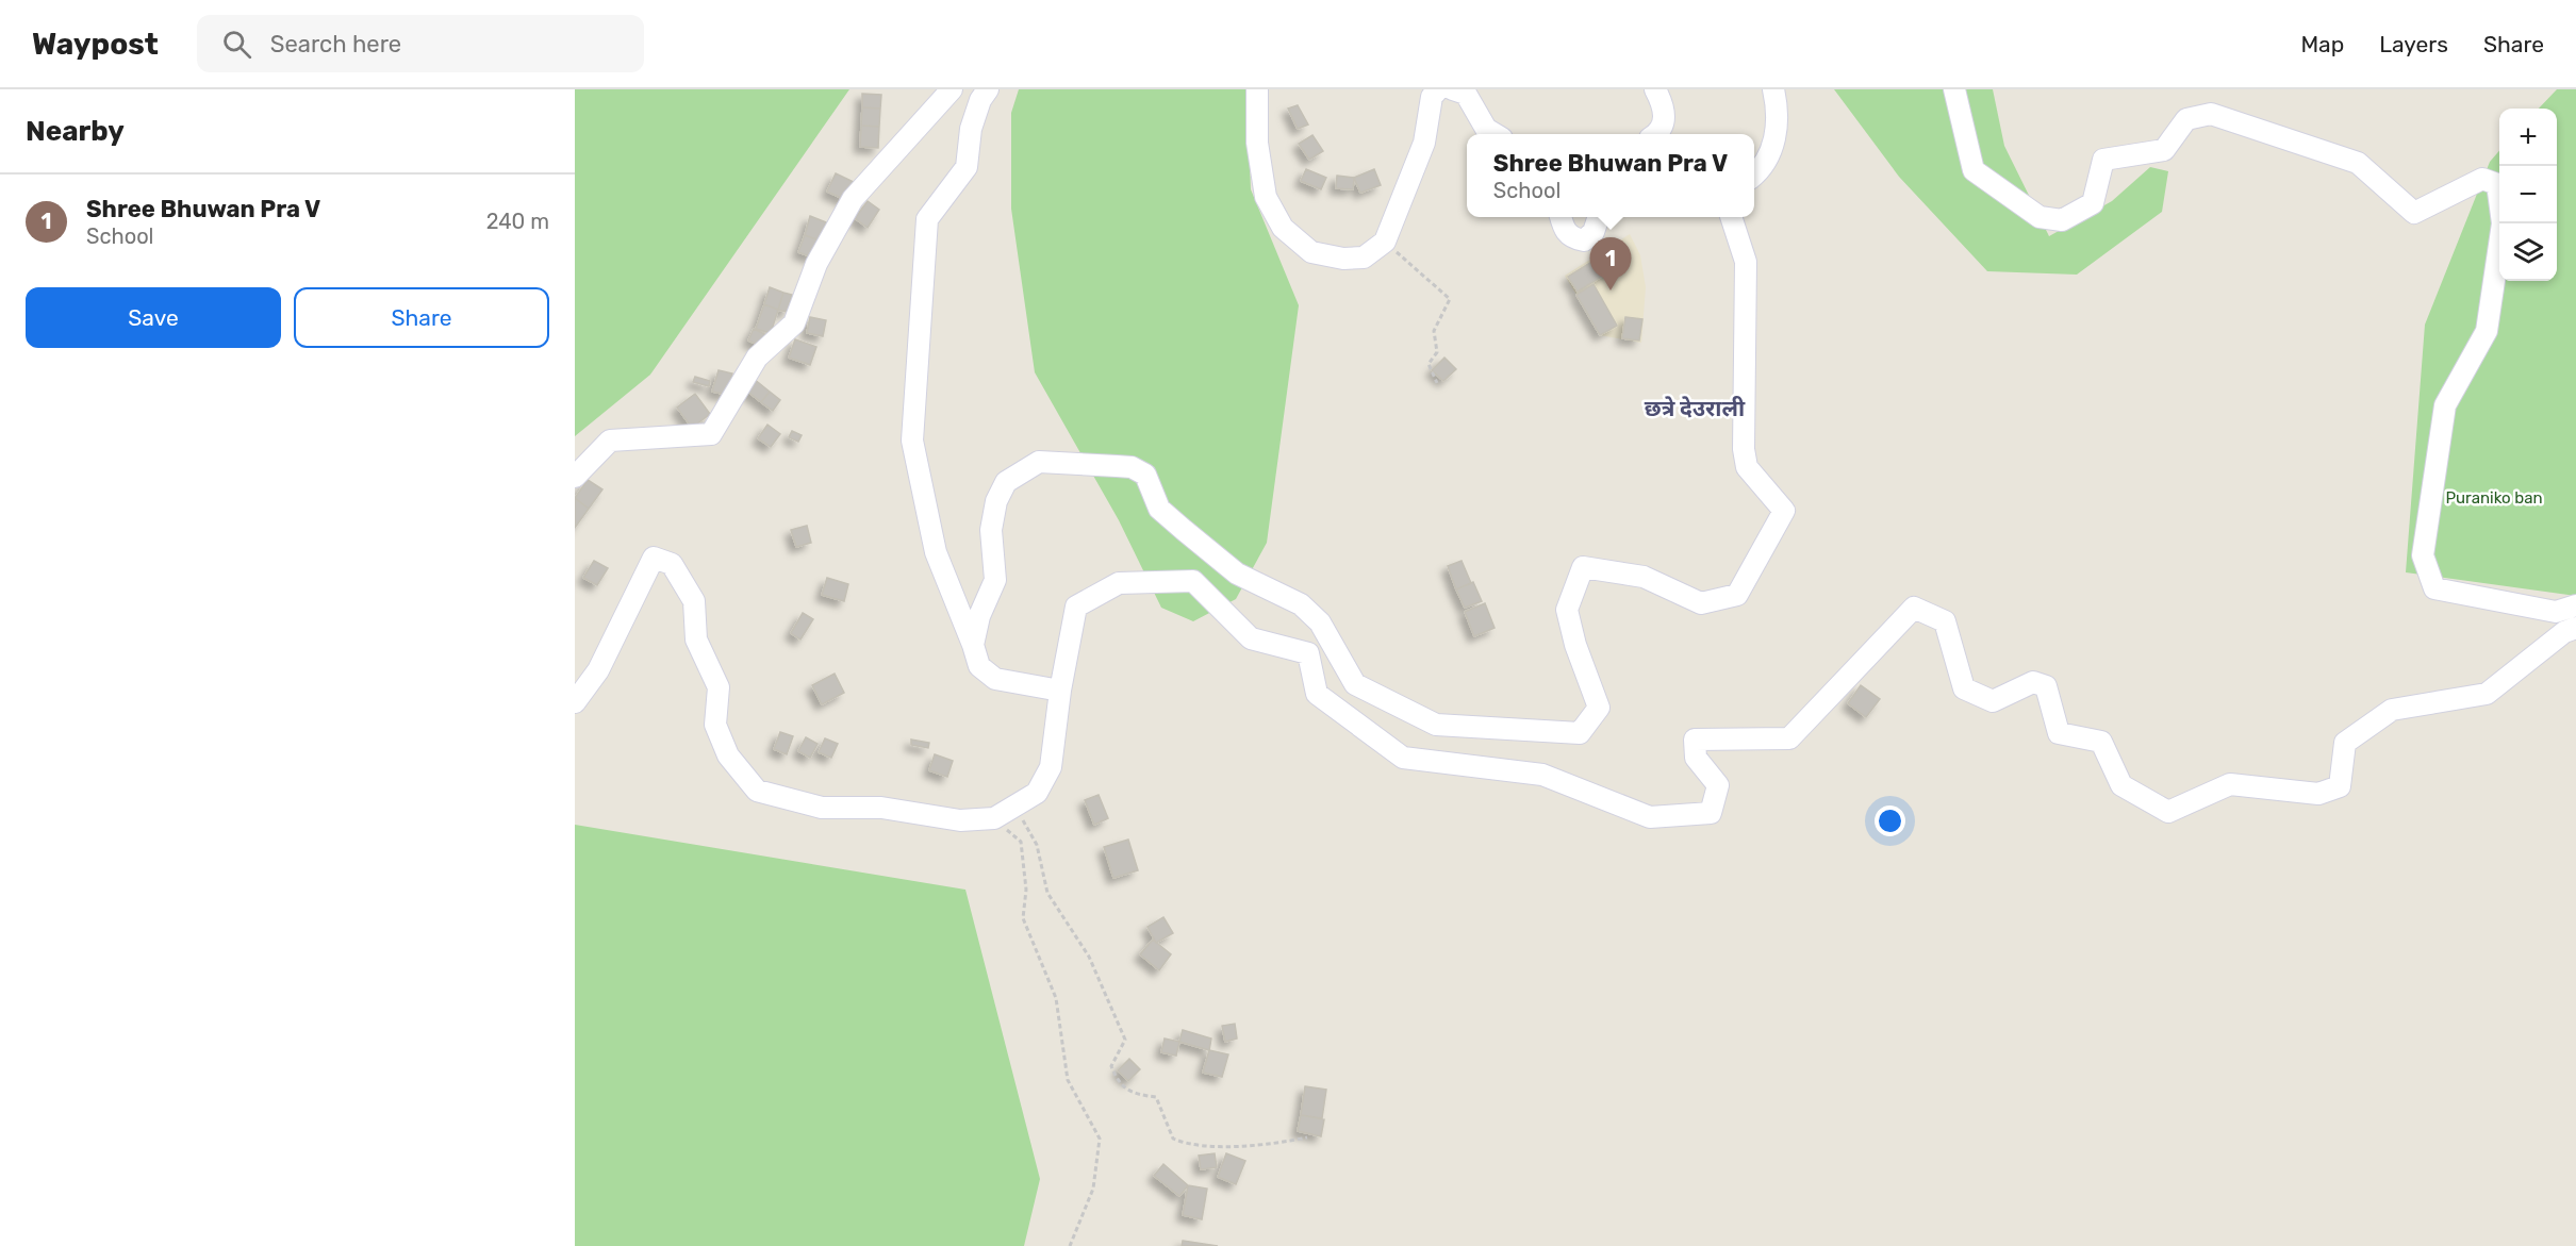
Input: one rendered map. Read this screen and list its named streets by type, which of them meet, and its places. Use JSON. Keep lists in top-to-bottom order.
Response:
{
  "districts": ["छत्रे देउराली"],
  "parks": ["Puraniko ban"],
  "page": {
    "header": "Waypost",
    "search": "Search here",
    "nav": ["Map", "Layers", "Share"],
    "heading": "Nearby",
    "map_buttons": ["+", "−"],
    "popup": ["Shree Bhuwan Pra V", "School"],
    "list": [
      {
        "mark": "1",
        "name": "Shree Bhuwan Pra V",
        "note": "School",
        "value": "240 m"
      }
    ],
    "pins": "1",
    "buttons": ["Save", "Share"]
  }
}
